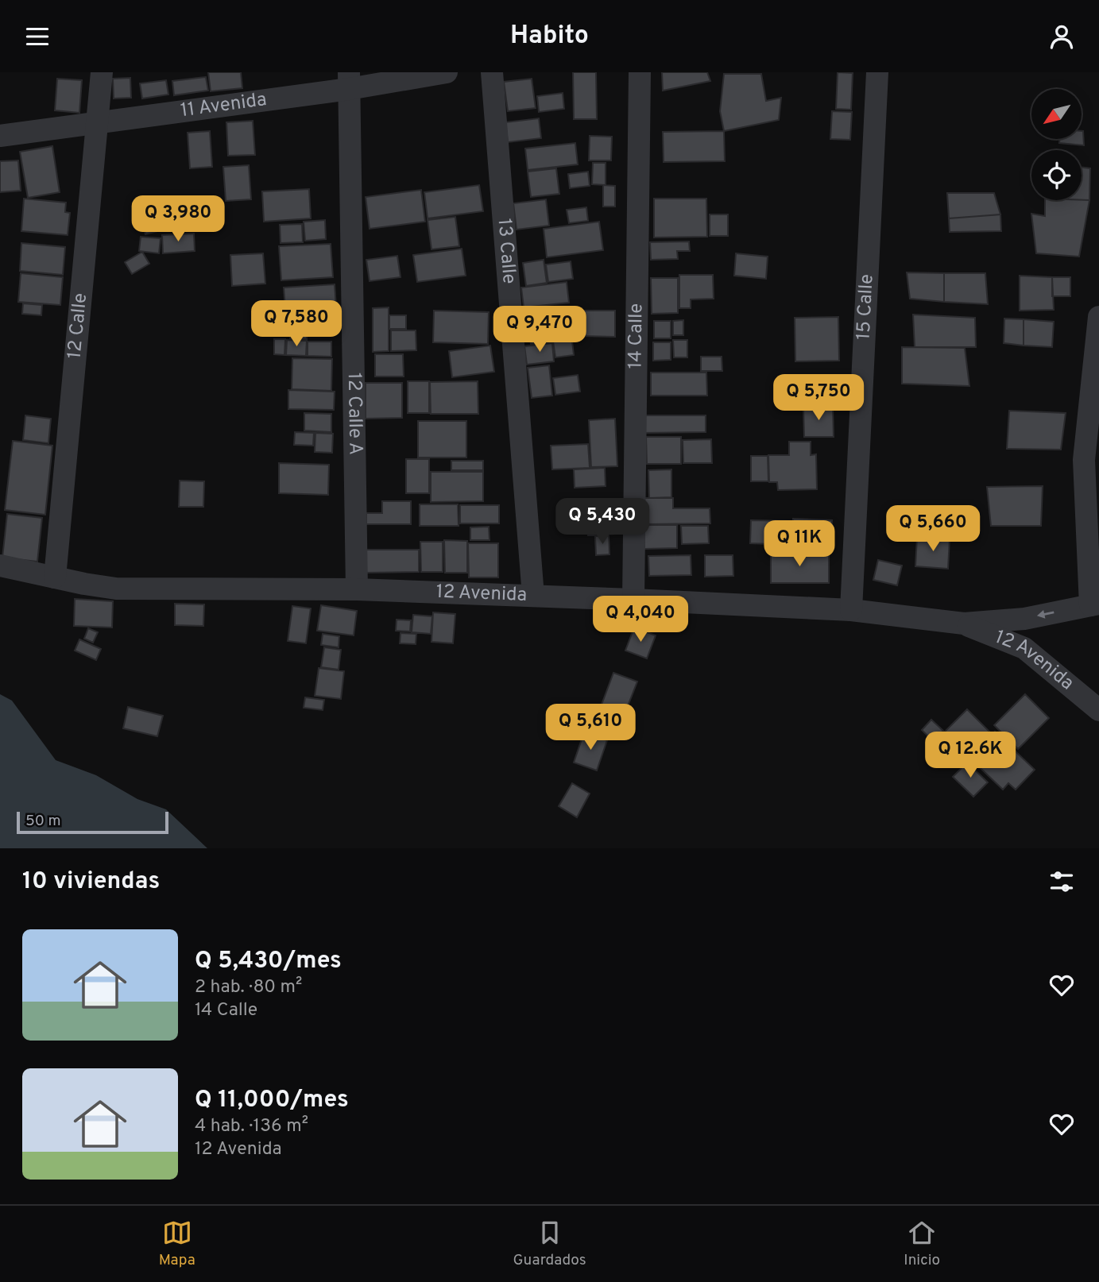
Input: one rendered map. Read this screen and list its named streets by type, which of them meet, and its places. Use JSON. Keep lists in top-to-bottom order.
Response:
{
  "streets": {
    "street": [
      "11 Avenida",
      "13 Calle",
      "15 Calle",
      "12 Calle",
      "14 Calle",
      "12 Calle A",
      "12 Avenida"
    ]
  },
  "crossings": [
    ["11 Avenida", "12 Calle"],
    ["11 Avenida", "12 Calle A"],
    ["13 Calle", "12 Avenida"],
    ["15 Calle", "12 Avenida"],
    ["12 Calle", "12 Avenida"],
    ["14 Calle", "12 Avenida"],
    ["12 Calle A", "12 Avenida"]
  ],
  "scale_bar": "50 m",
  "north": "bottom left",
  "page": {
    "header": "Habito",
    "price": [
      "Q 3,980",
      "Q 7,580",
      "Q 9,470",
      "Q 5,750",
      "Q 5,430",
      "Q 5,660",
      "Q 11K",
      "Q 4,040",
      "Q 5,610",
      "Q 12.6K"
    ],
    "scale": "50 m",
    "heading": "10 viviendas",
    "list": [
      {
        "name": "Q 5,430/mes",
        "note": "2 hab. · 80 m² · 14 Calle"
      },
      {
        "name": "Q 11,000/mes",
        "note": "4 hab. · 136 m² · 12 Avenida"
      }
    ],
    "tabs": ["Mapa", "Guardados", "Inicio"]
  }
}
